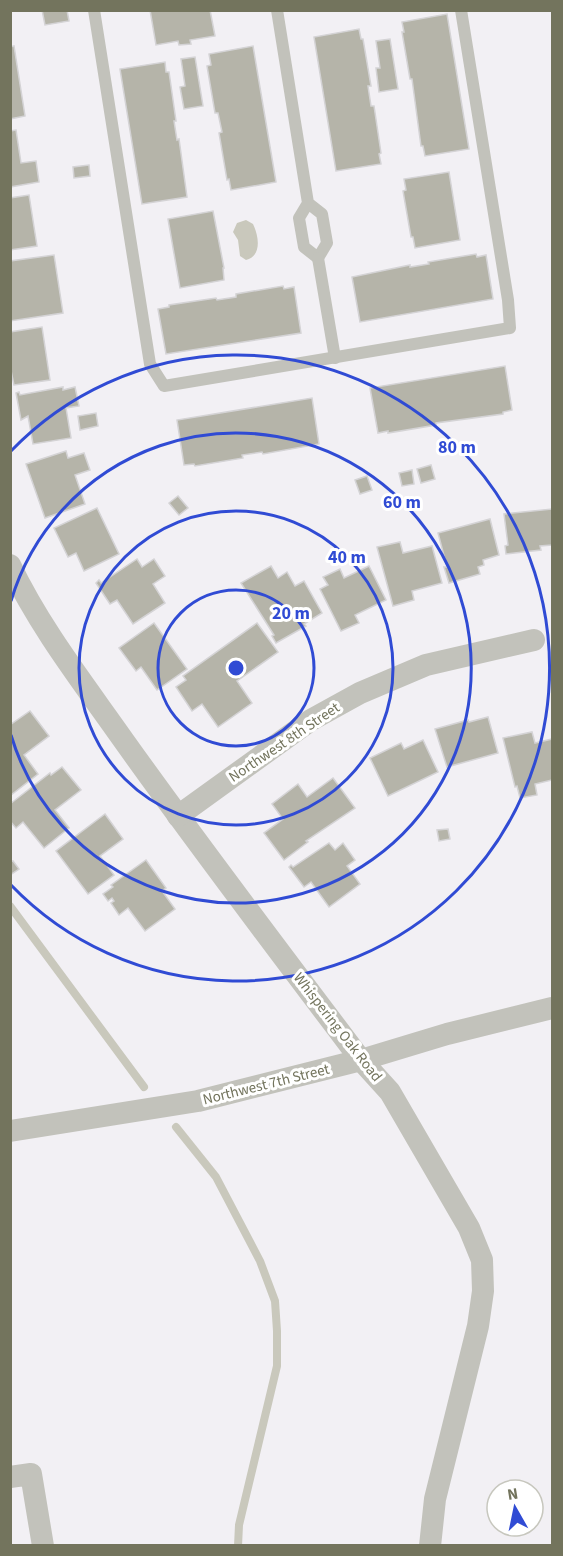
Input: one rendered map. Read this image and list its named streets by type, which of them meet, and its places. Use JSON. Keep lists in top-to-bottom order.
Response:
{
  "streets": {
    "street": ["Northwest 8th Street", "Whispering Oak Road", "Northwest 7th Street"]
  },
  "crossings": [
    ["Northwest 8th Street", "Whispering Oak Road"],
    ["Whispering Oak Road", "Northwest 7th Street"]
  ],
  "north": "top",
  "rings": [
    "80 m",
    "60 m",
    "40 m",
    "20 m"
  ]
}
